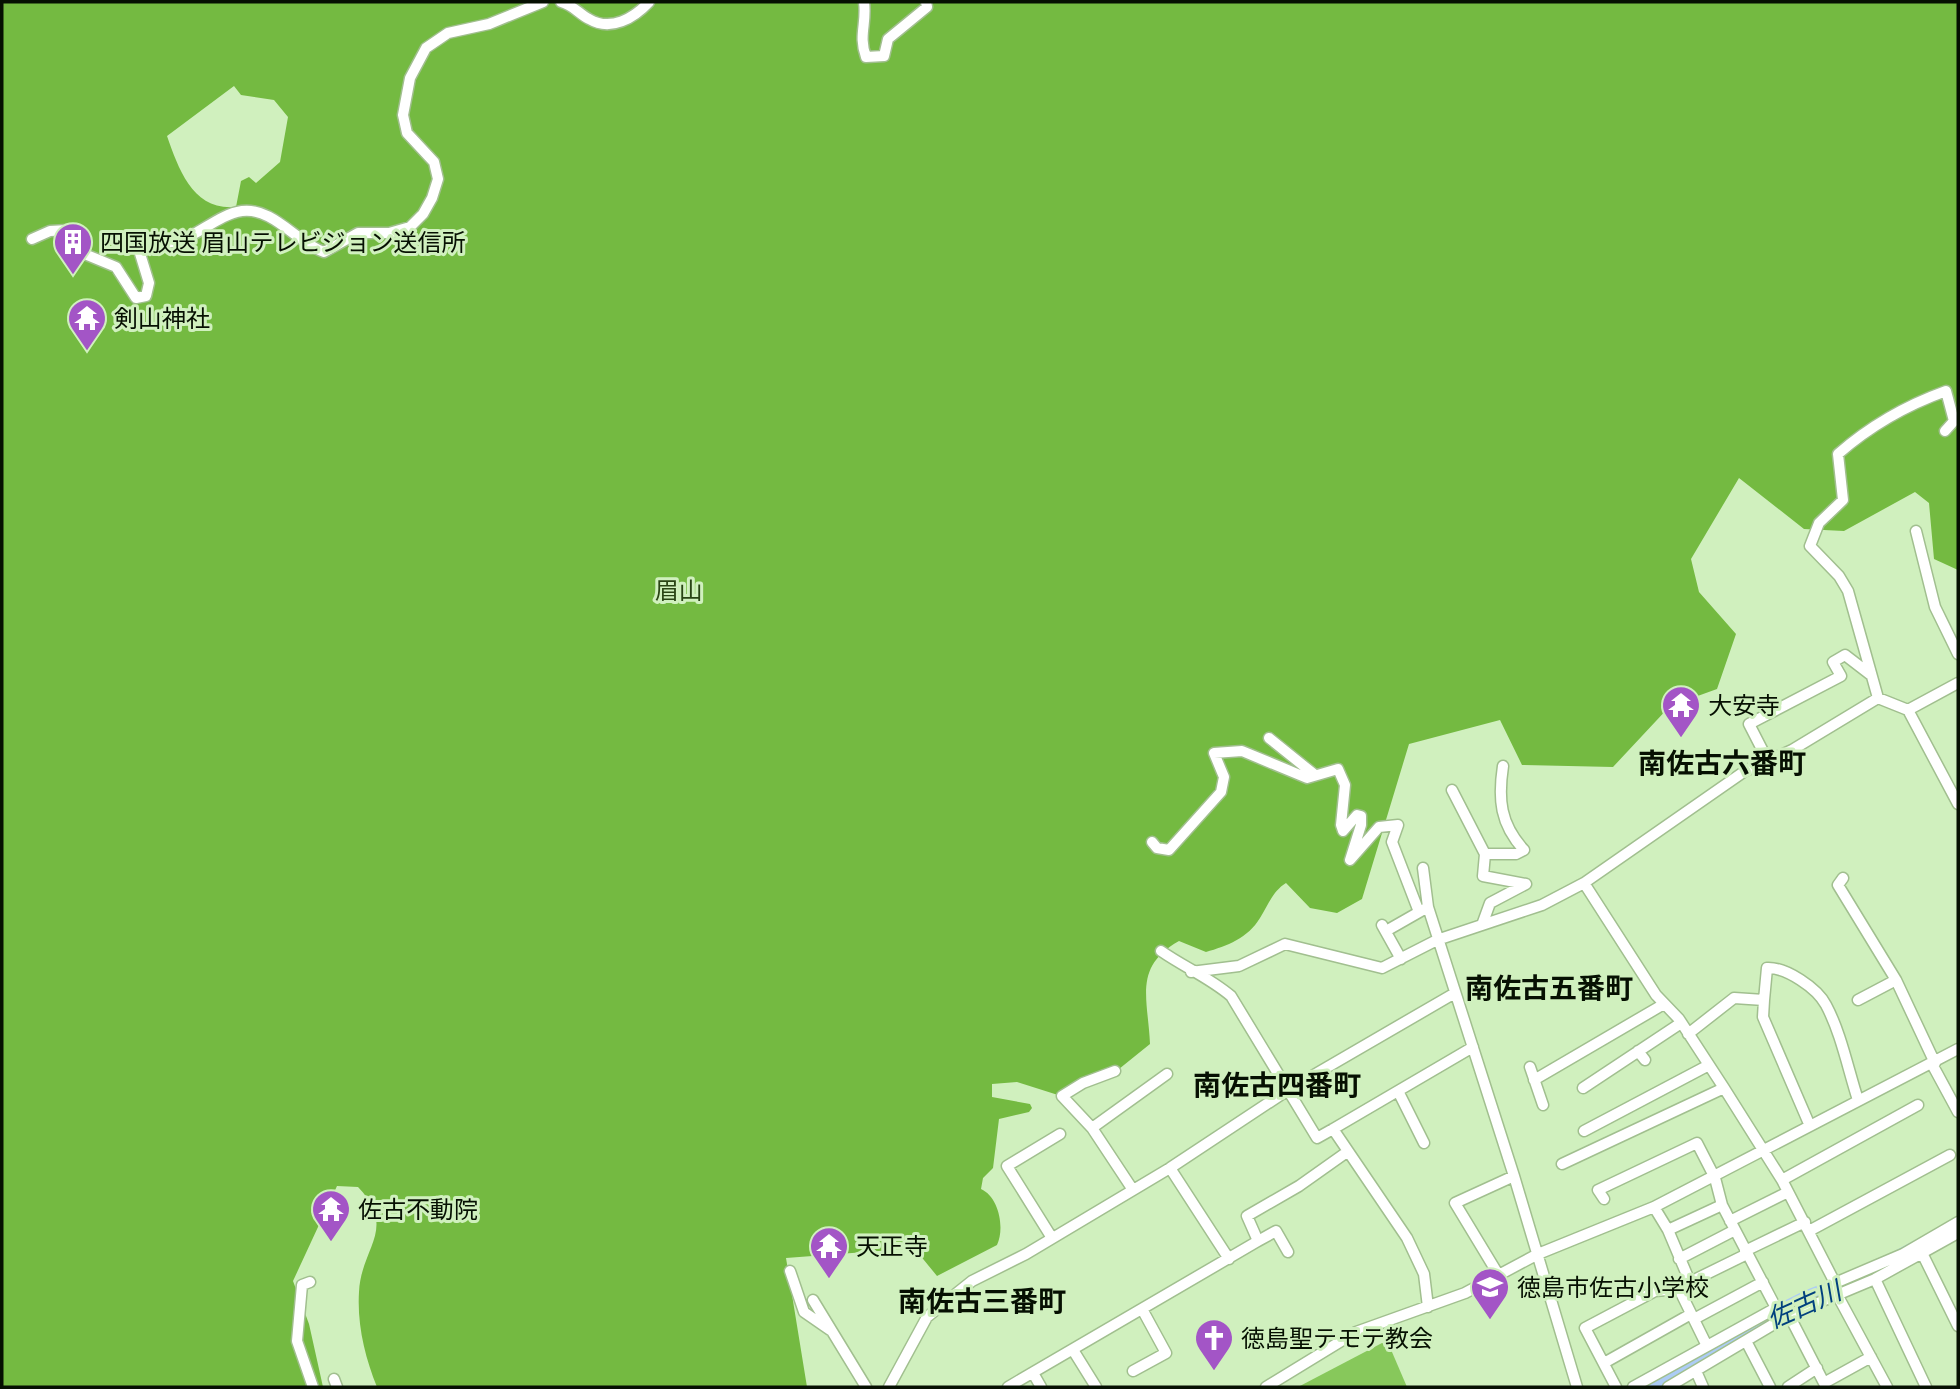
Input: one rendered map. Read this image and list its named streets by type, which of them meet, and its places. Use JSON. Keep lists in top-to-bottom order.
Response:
{
  "districts": [
    "南佐古六番町",
    "南佐古五番町",
    "南佐古四番町",
    "南佐古三番町"
  ],
  "water": ["佐古川"],
  "parks": ["眉山"],
  "places": {
    "building": ["四国放送 眉山テレビジョン送信所"],
    "temple": [
      "剣山神社",
      "大安寺",
      "佐古不動院",
      "天正寺"
    ],
    "school or university": ["徳島市佐古小学校"],
    "church": ["徳島聖テモテ教会"]
  }
}
